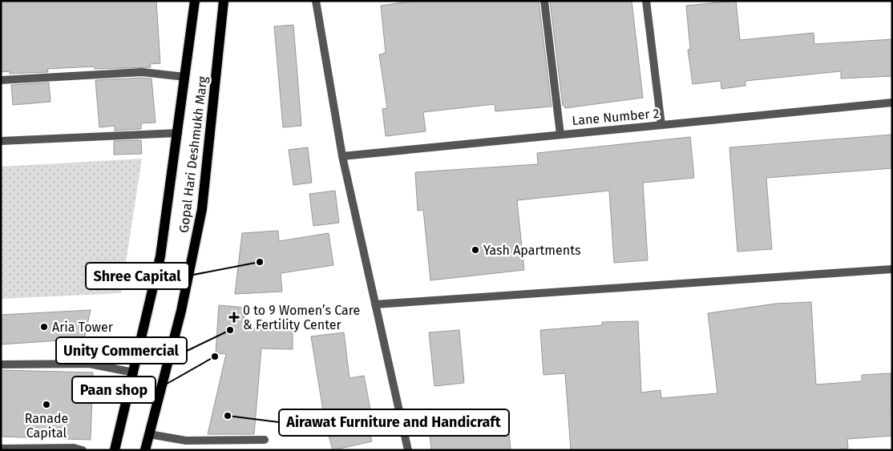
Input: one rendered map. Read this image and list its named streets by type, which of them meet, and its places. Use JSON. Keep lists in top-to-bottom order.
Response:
{
  "streets": {
    "main road": ["Gopal Hari Deshmukh Marg"],
    "street": ["Lane Number 2"]
  },
  "places": {
    "other": [
      "Yash Apartments",
      "Shree Capital",
      "Aria Tower",
      "Unity Commercial",
      "Paan shop",
      "Ranade Capital",
      "Airawat Furniture and Handicraft"
    ],
    "health": ["0 to 9 Women’s Care & Fertility Center"]
  }
}
